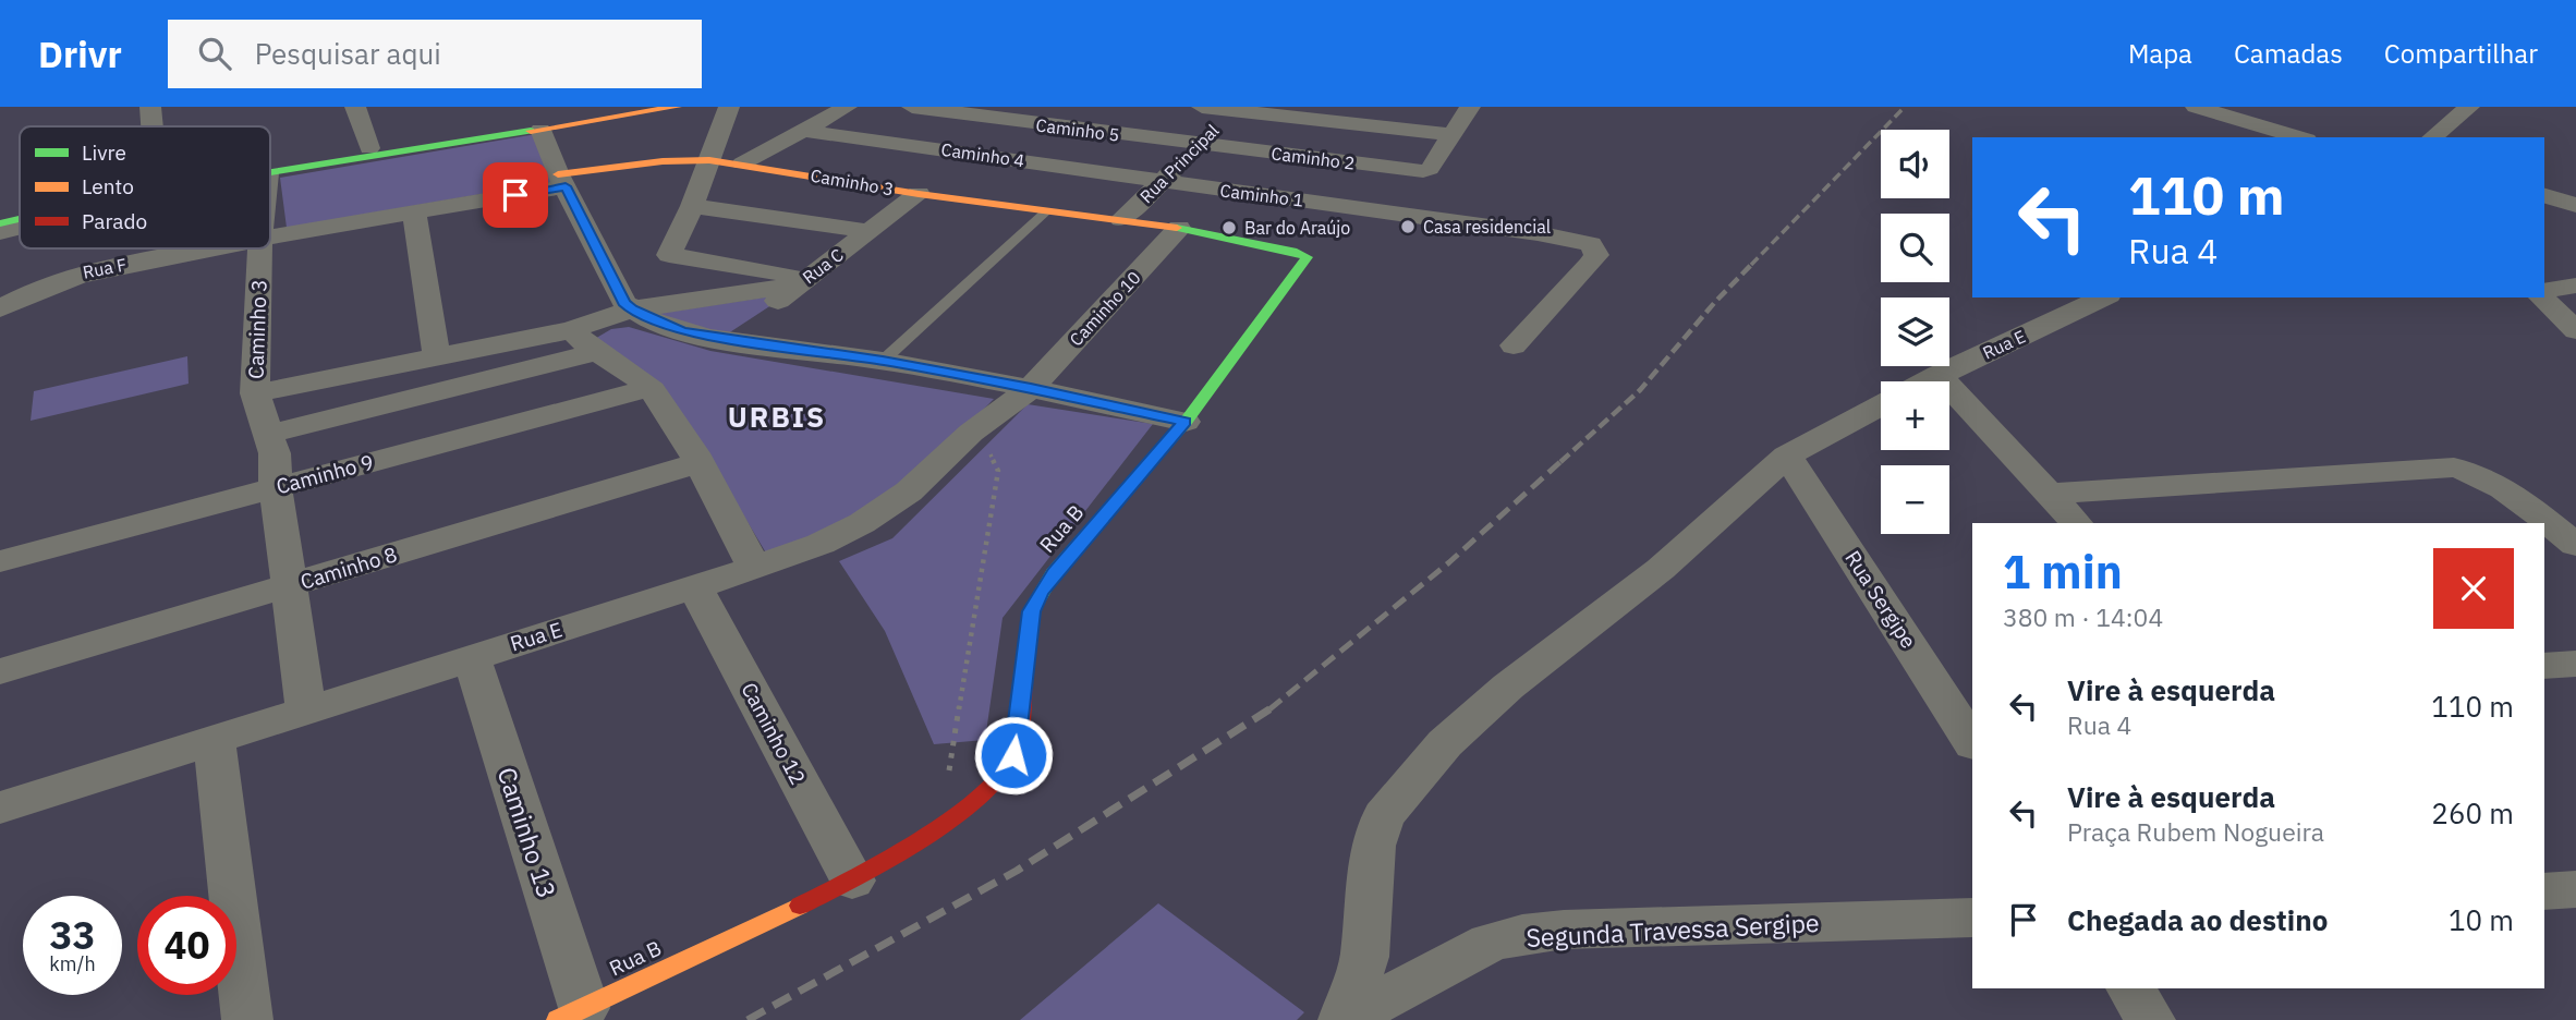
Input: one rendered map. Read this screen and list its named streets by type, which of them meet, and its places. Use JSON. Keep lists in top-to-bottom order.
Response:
{
  "streets": {
    "street": [
      "Caminho 5",
      "Caminho 4",
      "Caminho 2",
      "Rua Principal",
      "Caminho 3",
      "Caminho 1",
      "Rua C",
      "Rua F",
      "Caminho 10",
      "Rua E",
      "Caminho 9",
      "Rua B",
      "Caminho 8",
      "Rua Sergipe",
      "Caminho 12",
      "Caminho 13",
      "Segunda Travessa Sergipe"
    ]
  },
  "crossings": [
    ["Caminho 5", "Caminho 2"],
    ["Caminho 5", "Rua Principal"],
    ["Caminho 5", "Rua C"],
    ["Caminho 4", "Rua Principal"],
    ["Caminho 4", "Caminho 1"],
    ["Caminho 4", "Rua C"],
    ["Caminho 2", "Rua Principal"],
    ["Rua Principal", "Caminho 1"],
    ["Rua Principal", "Rua B"],
    ["Caminho 3", "Rua C"],
    ["Caminho 3", "Rua F"],
    ["Caminho 3", "Rua E"],
    ["Caminho 3", "Caminho 9"],
    ["Caminho 3", "Rua B"],
    ["Caminho 3", "Caminho 8"],
    ["Rua C", "Rua B"],
    ["Caminho 10", "Rua E"],
    ["Caminho 10", "Rua B"],
    ["Rua E", "Caminho 12"],
    ["Rua E", "Caminho 13"],
    ["Rua B", "Caminho 12"],
    ["Rua B", "Caminho 13"]
  ],
  "districts": ["URBIS"],
  "places": ["Casa residencial", "Bar do Araújo"],
  "legend": ["Livre", "Lento", "Parado"],
  "page": {
    "header": "Drivr",
    "search": "Pesquisar aqui",
    "nav": ["Mapa", "Camadas", "Compartilhar"],
    "map_buttons": ["+", "−"],
    "turn": ["110 m", "Rua 4"],
    "heading": ["1 min", "380 m · 14:04"],
    "list": [
      {
        "name": "Vire à esquerda",
        "note": "Rua 4",
        "value": "110 m"
      },
      {
        "name": "Vire à esquerda",
        "note": "Praça Rubem Nogueira",
        "value": "260 m"
      },
      {
        "name": "Chegada ao destino",
        "value": "10 m"
      }
    ],
    "speed": "33 km/h",
    "limit": "40"
  }
}
